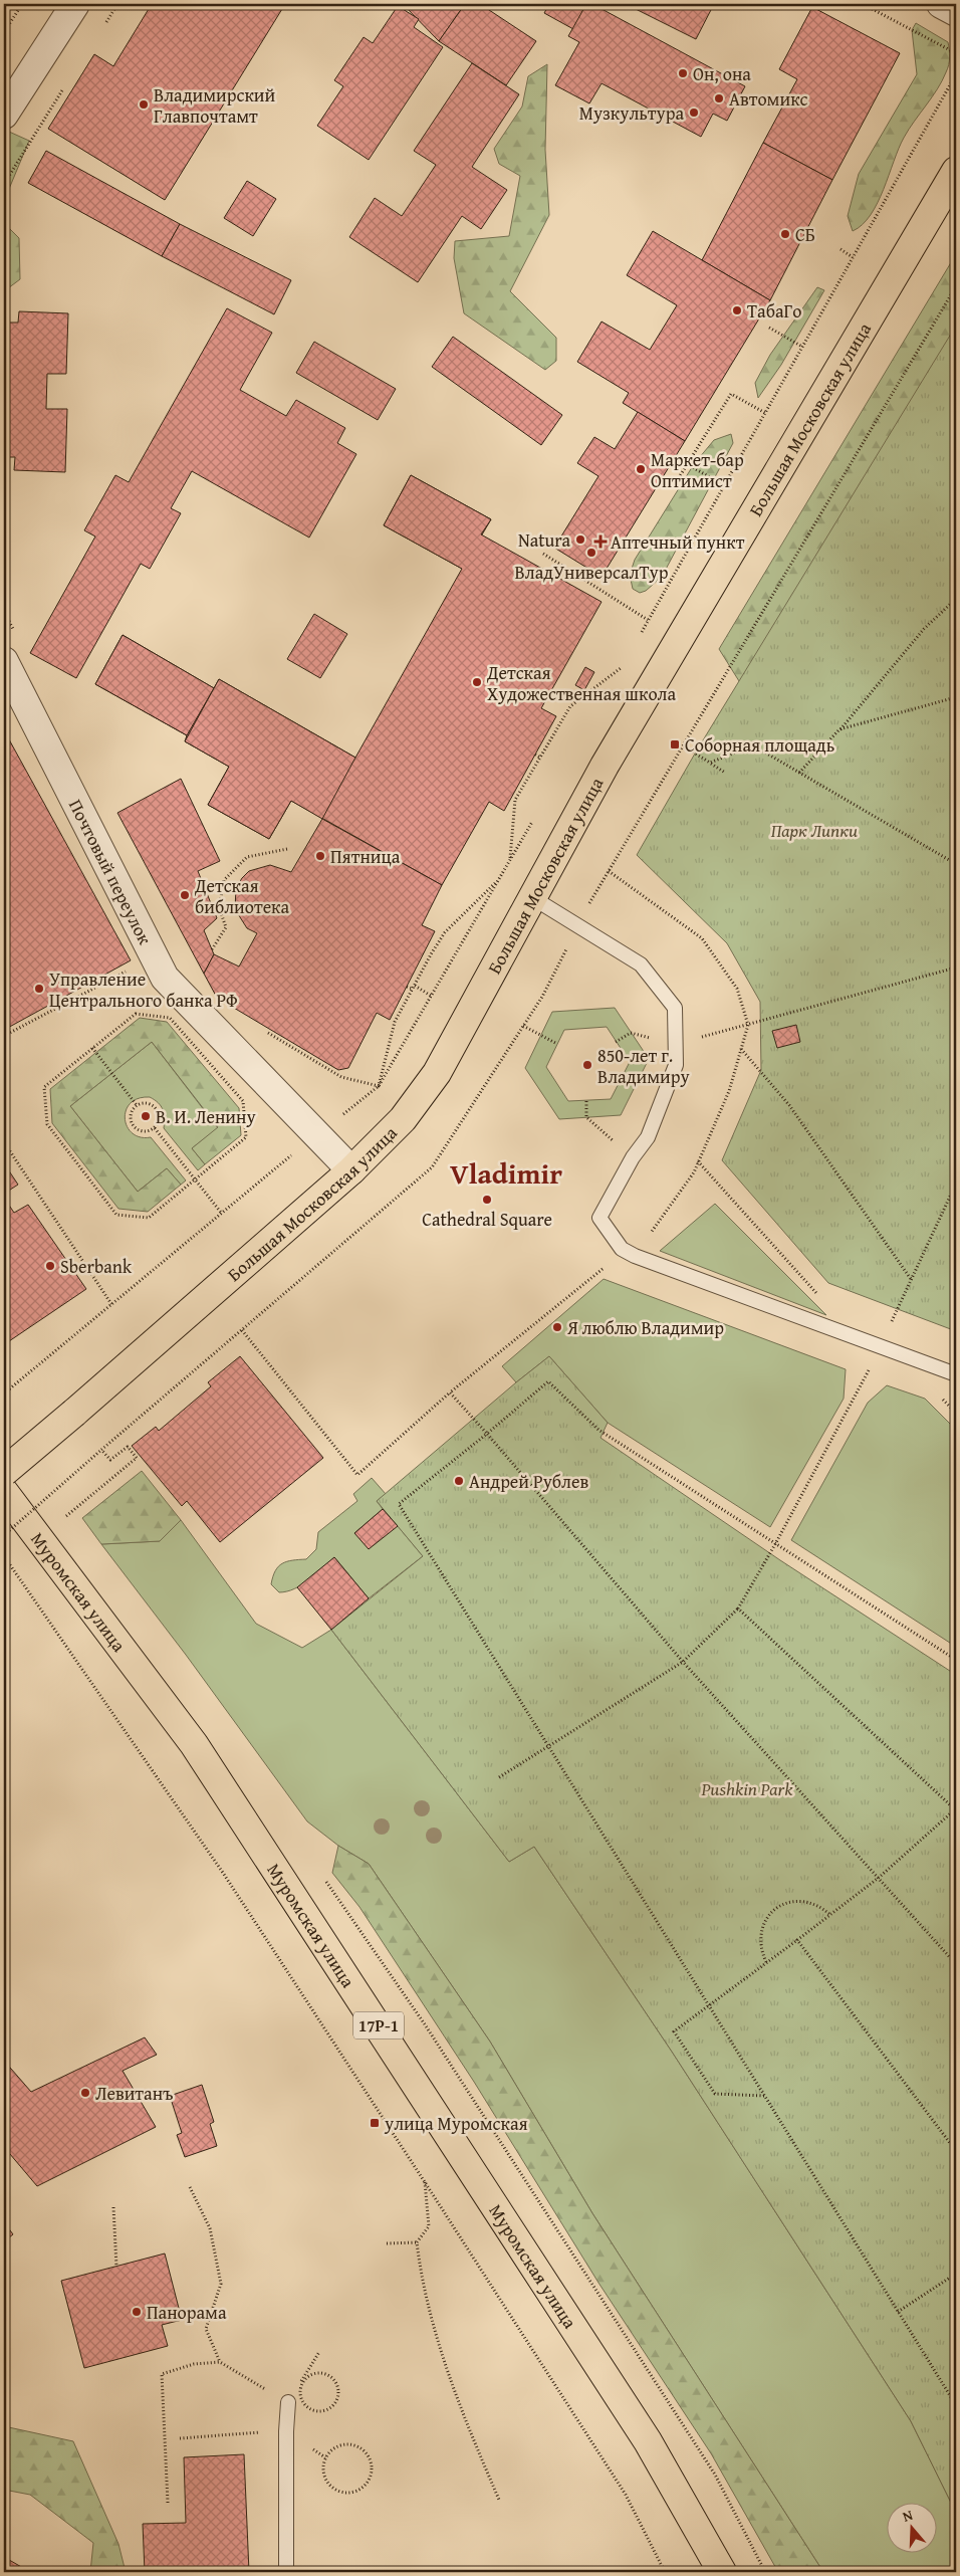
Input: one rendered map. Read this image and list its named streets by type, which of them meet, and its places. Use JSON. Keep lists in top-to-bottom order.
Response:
{
  "streets": {
    "main road": ["Большая Московская улица", "Муромская улица", "17Р-1"],
    "street": ["Почтовый переулок"]
  },
  "crossings": [
    ["Большая Московская улица", "Почтовый переулок"],
    ["Большая Московская улица", "Муромская улица"]
  ],
  "districts": ["Vladimir"],
  "parks": ["Парк Липки", "Pushkin Park"],
  "places": {
    "other": [
      "Он, она",
      "Автомикс",
      "Владимирский Главпочтамт",
      "Музкультура",
      "СБ",
      "ТабаГо",
      "Маркет-бар Оптимист",
      "Natura",
      "ВладУниверсалТур",
      "Детская Художественная школа",
      "Пятница",
      "Детская библиотека",
      "Управление Центрального банка РФ",
      "850-лет г. Владимиру",
      "В. И. Ленину",
      "Cathedral Square",
      "Sberbank",
      "Я люблю Владимир",
      "Андрей Рублев",
      "Левитанъ",
      "Панорама"
    ],
    "health": ["Аптечный пункт"],
    "transit": ["Соборная площадь", "улица Муромская"]
  },
  "north": "top"
}
